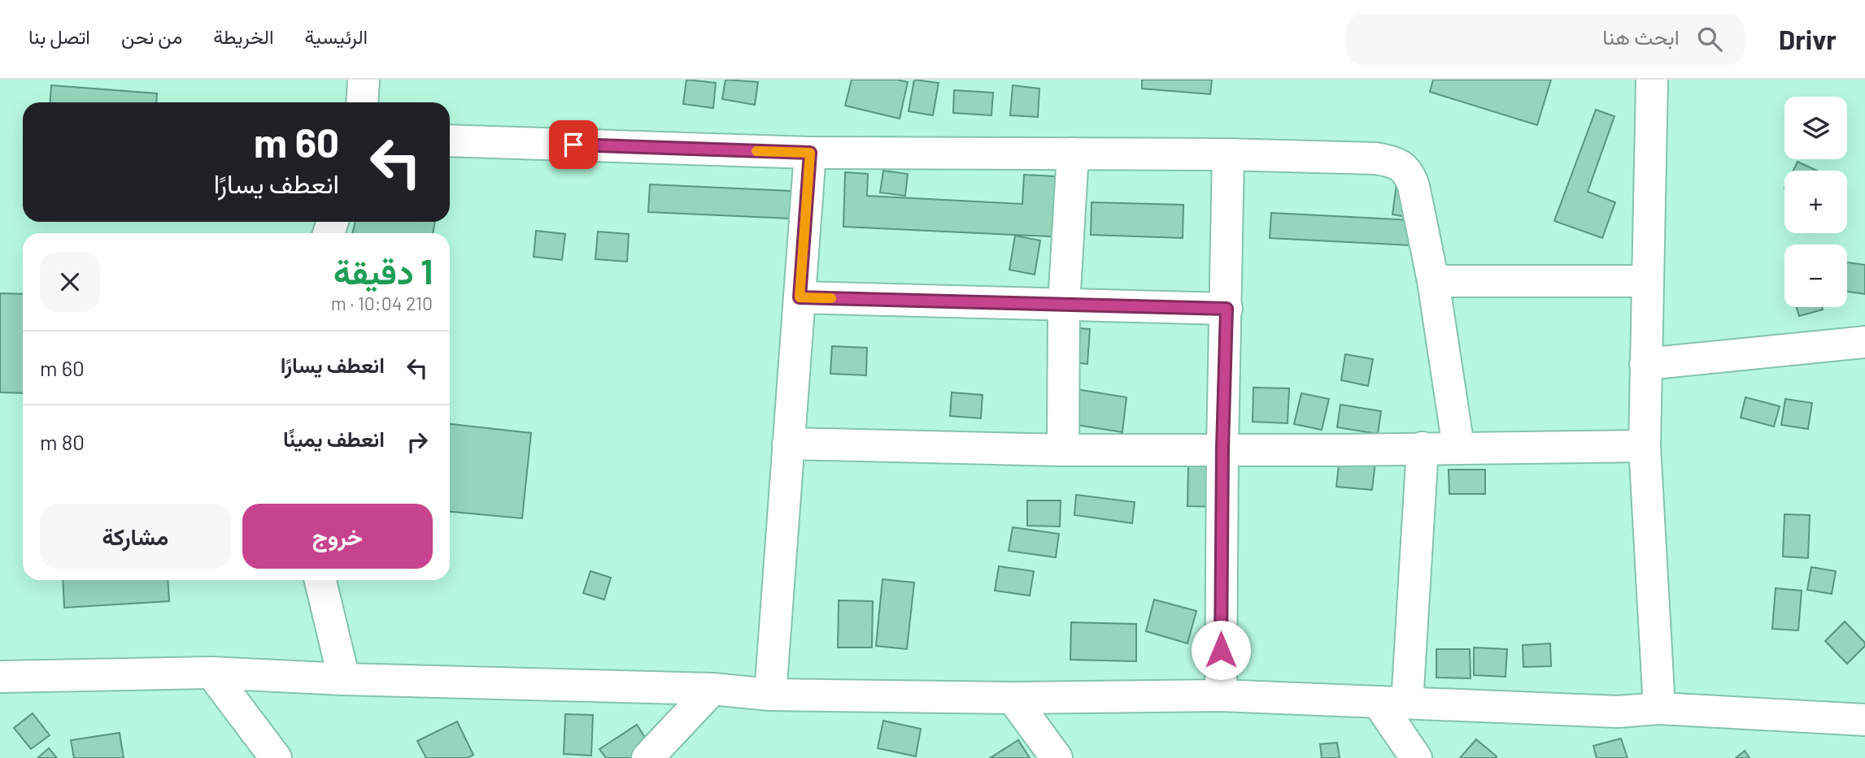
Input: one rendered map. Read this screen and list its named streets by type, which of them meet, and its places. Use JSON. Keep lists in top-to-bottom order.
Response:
{
  "page": {
    "header": "Drivr",
    "search": "ابحث هنا",
    "nav": [
      "الرئيسية",
      "الخريطة",
      "من نحن",
      "اتصل بنا"
    ],
    "map_buttons": ["+", "−"],
    "turn": ["60 m", "انعطف يسارًا"],
    "heading": ["1 دقيقة", "210 m · 10:04"],
    "list": [
      {
        "name": "انعطف يسارًا",
        "value": "60 m"
      },
      {
        "name": "انعطف يمينًا",
        "value": "80 m"
      }
    ],
    "buttons": ["خروج", "مشاركة"]
  }
}
